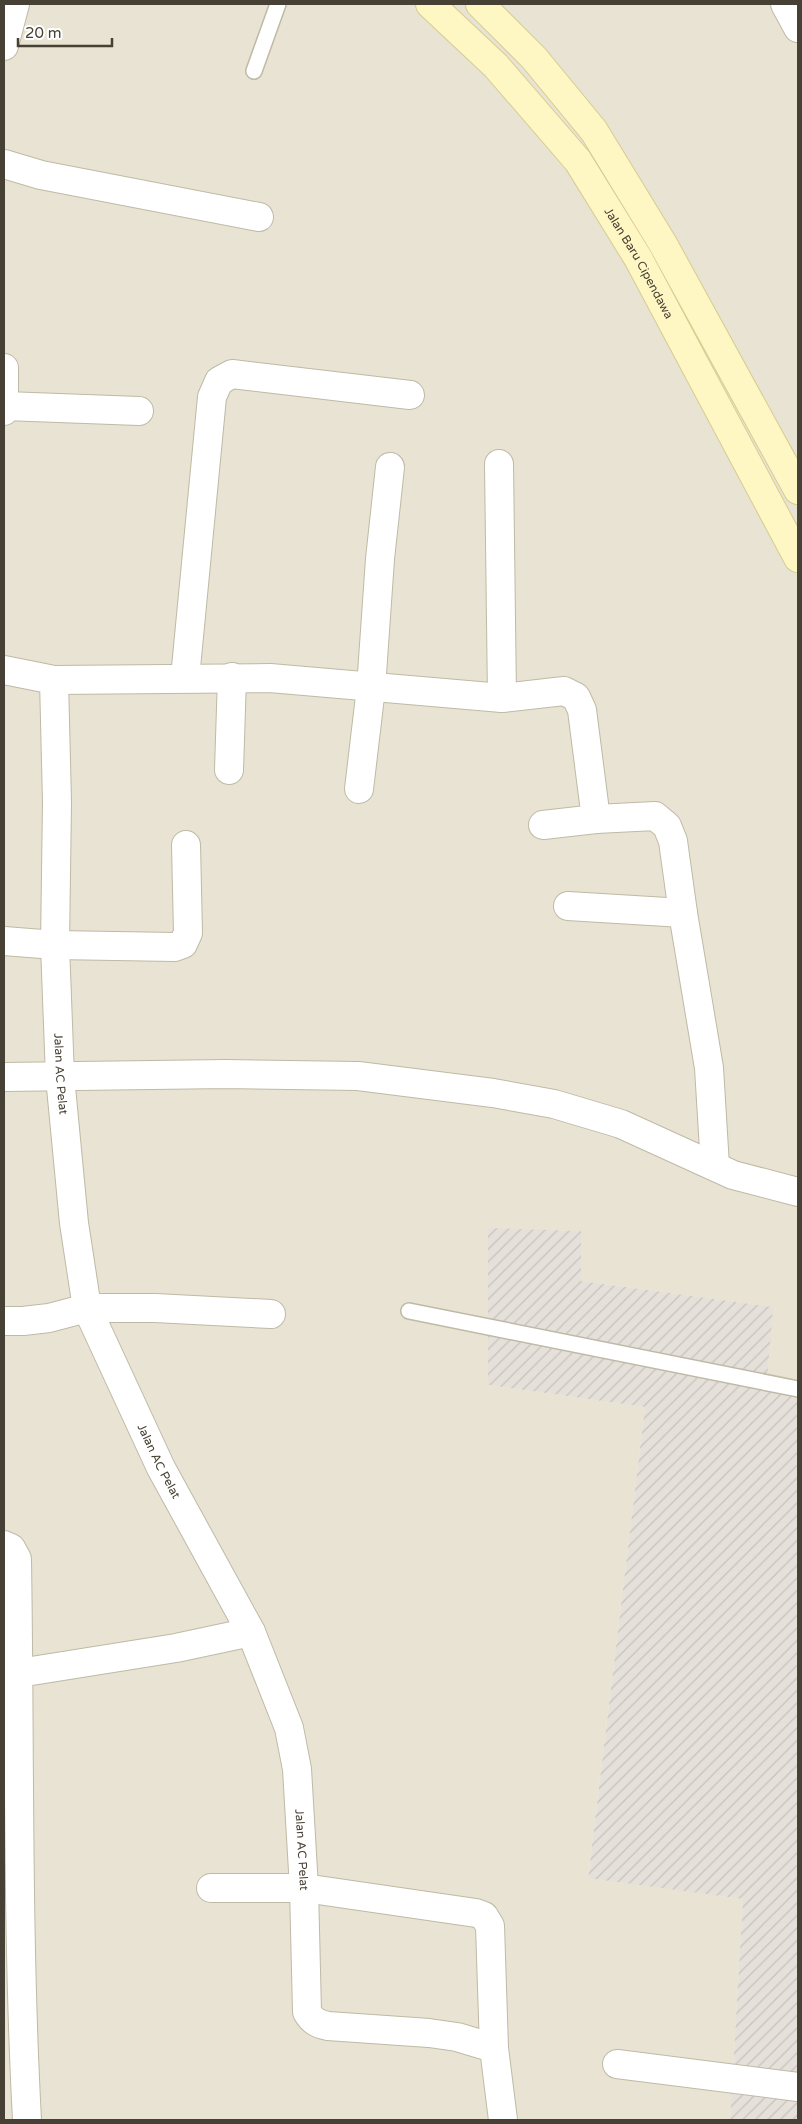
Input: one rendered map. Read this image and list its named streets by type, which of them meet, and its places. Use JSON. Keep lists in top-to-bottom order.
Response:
{
  "streets": {
    "main road": ["Jalan Baru Cipendawa"],
    "street": ["Jalan AC Pelat"]
  },
  "scale_bar": "20 m"
}
